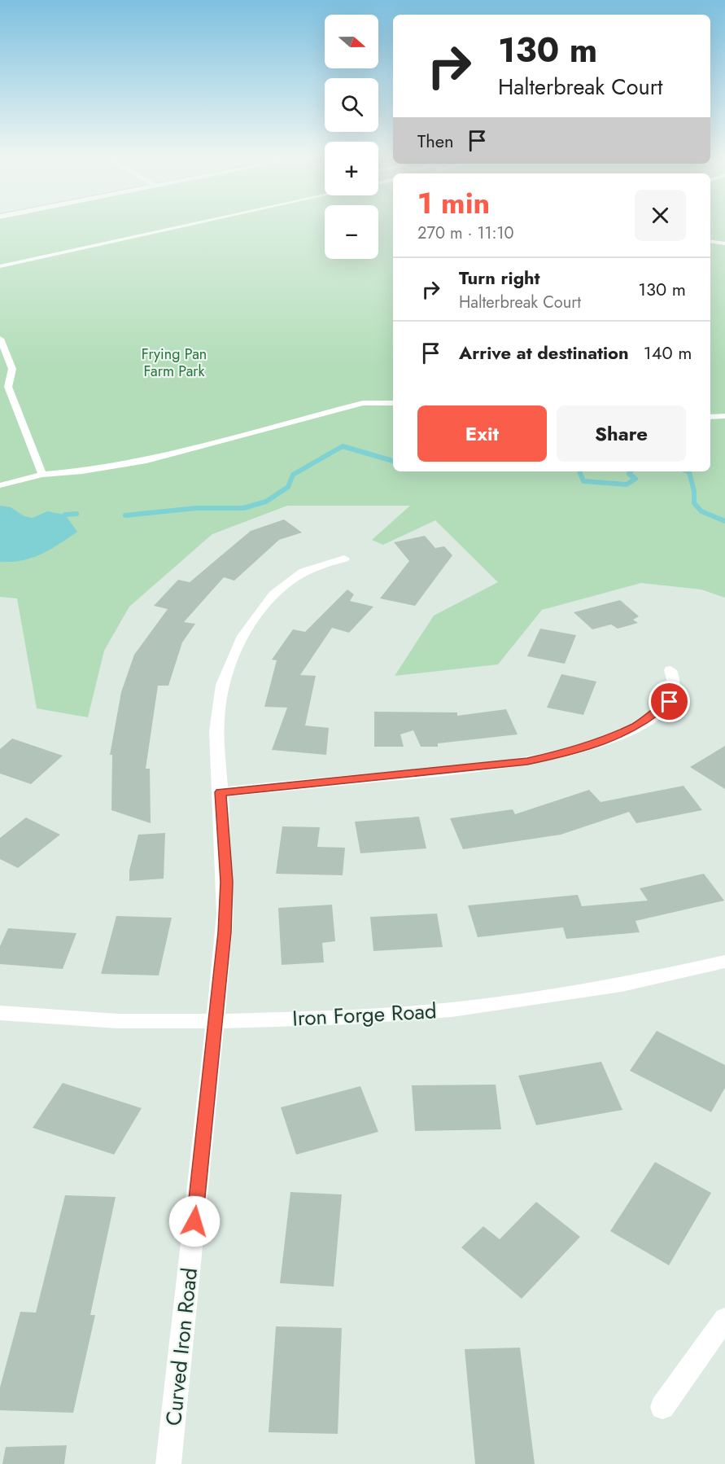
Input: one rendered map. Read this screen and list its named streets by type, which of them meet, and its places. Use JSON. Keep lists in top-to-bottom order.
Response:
{
  "streets": {
    "street": ["Iron Forge Road", "Curved Iron Road"]
  },
  "crossings": [
    ["Iron Forge Road", "Curved Iron Road"]
  ],
  "parks": ["Frying Pan Farm Park"],
  "north": "right",
  "page": {
    "map_buttons": ["+", "−"],
    "turn": ["130 m", "Halterbreak Court"],
    "then": "Then",
    "heading": ["1 min", "270 m · 11:10"],
    "list": [
      {
        "name": "Turn right",
        "note": "Halterbreak Court",
        "value": "130 m"
      },
      {
        "name": "Arrive at destination",
        "value": "140 m"
      }
    ],
    "buttons": ["Exit", "Share"]
  }
}
